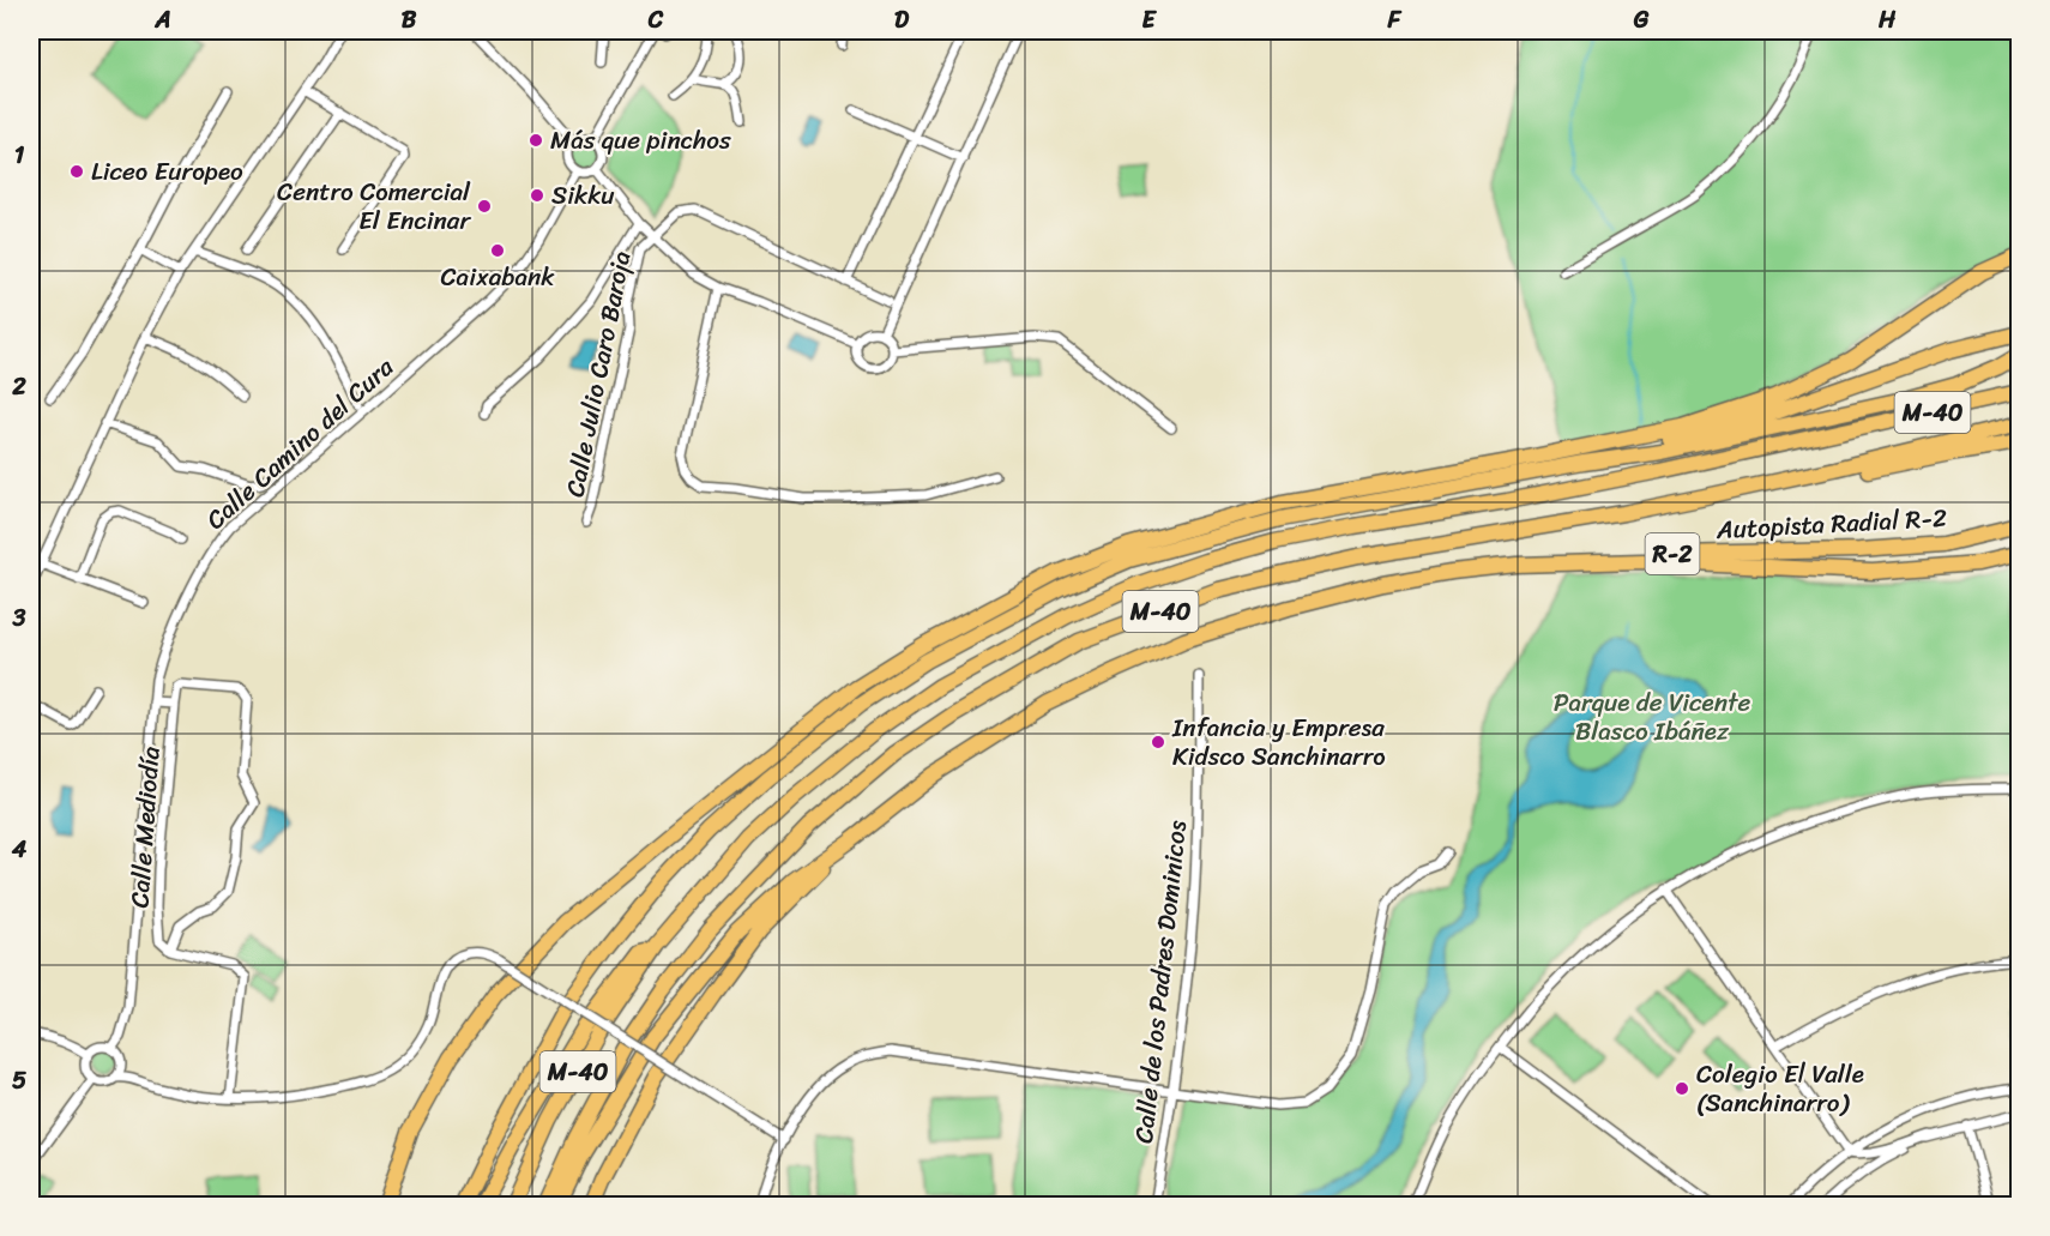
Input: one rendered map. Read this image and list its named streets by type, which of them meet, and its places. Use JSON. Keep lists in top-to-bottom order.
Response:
{
  "streets": {
    "highway": ["M-40", "Autopista Radial R-2", "R-2"],
    "street": [
      "Calle Julio Caro Baroja",
      "Calle Camino del Cura",
      "Calle Mediodía",
      "Calle de los Padres Dominicos"
    ]
  },
  "crossings": [
    ["Calle Julio Caro Baroja", "Calle Camino del Cura"]
  ],
  "parks": ["Parque de Vicente Blasco Ibáñez"],
  "places": [
    "Más que pinchos",
    "Liceo Europeo",
    "Sikku",
    "Centro Comercial El Encinar",
    "Caixabank",
    "Infancia y Empresa Kidsco Sanchinarro",
    "Colegio El Valle (Sanchinarro)"
  ],
  "grid": {
    "columns": [
      "A",
      "B",
      "C",
      "D",
      "E",
      "F",
      "G",
      "H"
    ],
    "rows": [
      "1",
      "2",
      "3",
      "4",
      "5"
    ]
  }
}
